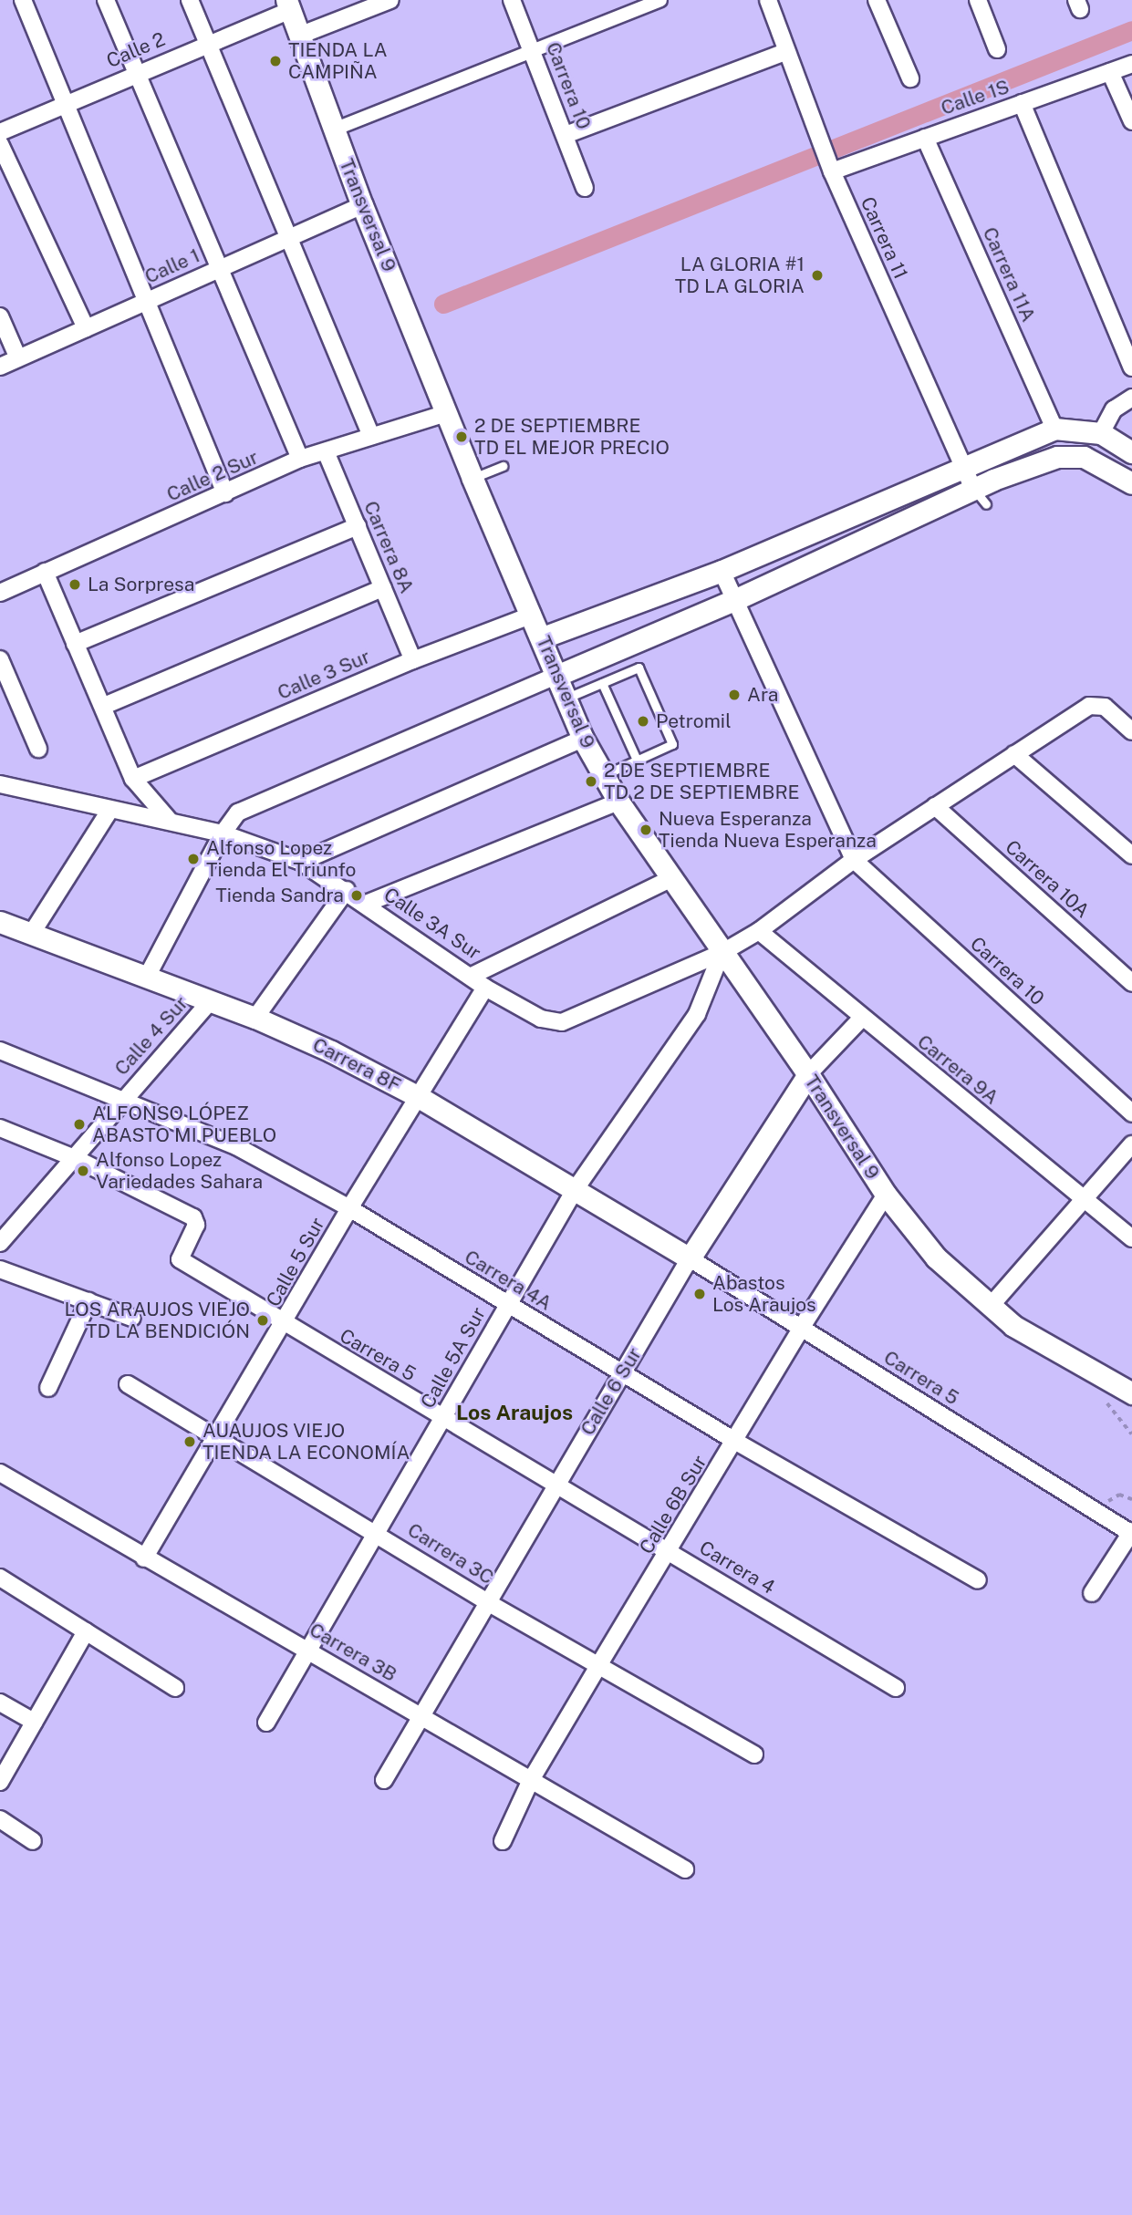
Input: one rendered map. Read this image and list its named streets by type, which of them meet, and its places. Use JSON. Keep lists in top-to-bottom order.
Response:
{
  "streets": {
    "street": [
      "Calle 2",
      "Carrera 10",
      "Calle 1S",
      "Transversal 9",
      "Carrera 11",
      "Calle 1",
      "Carrera 11A",
      "Calle 2 Sur",
      "Carrera 8A",
      "Calle 3 Sur",
      "Carrera 10A",
      "Calle 3A Sur",
      "Calle 4 Sur",
      "Carrera 8F",
      "Carrera 9A",
      "Calle 5 Sur",
      "Carrera 4A",
      "Carrera 5",
      "Calle 5A Sur",
      "Calle 6 Sur",
      "Calle 6B Sur",
      "Carrera 3C",
      "Carrera 4",
      "Carrera 3B"
    ]
  },
  "crossings": [
    ["Calle 2", "Transversal 9"],
    ["Carrera 10", "Calle 3A Sur"],
    ["Calle 1S", "Carrera 11"],
    ["Calle 1S", "Carrera 11A"],
    ["Transversal 9", "Calle 1"],
    ["Transversal 9", "Calle 2 Sur"],
    ["Transversal 9", "Calle 3 Sur"],
    ["Transversal 9", "Calle 3A Sur"],
    ["Transversal 9", "Calle 5A Sur"],
    ["Transversal 9", "Calle 6 Sur"],
    ["Transversal 9", "Calle 6B Sur"],
    ["Calle 2 Sur", "Carrera 8A"],
    ["Carrera 8A", "Calle 3 Sur"],
    ["Carrera 10A", "Calle 3A Sur"],
    ["Calle 3A Sur", "Carrera 9A"],
    ["Calle 3A Sur", "Calle 5 Sur"],
    ["Calle 3A Sur", "Calle 5A Sur"],
    ["Calle 4 Sur", "Carrera 8F"],
    ["Calle 4 Sur", "Carrera 4A"],
    ["Calle 4 Sur", "Carrera 5"],
    ["Carrera 8F", "Calle 5 Sur"],
    ["Carrera 8F", "Carrera 5"],
    ["Carrera 8F", "Calle 5A Sur"],
    ["Carrera 8F", "Calle 6 Sur"],
    ["Carrera 9A", "Calle 6 Sur"],
    ["Calle 5 Sur", "Carrera 4A"],
    ["Calle 5 Sur", "Carrera 5"],
    ["Calle 5 Sur", "Carrera 3C"],
    ["Calle 5 Sur", "Carrera 3B"],
    ["Carrera 4A", "Calle 5A Sur"],
    ["Carrera 4A", "Calle 6 Sur"],
    ["Carrera 4A", "Calle 6B Sur"],
    ["Carrera 5", "Calle 5A Sur"],
    ["Carrera 5", "Calle 6 Sur"],
    ["Carrera 5", "Calle 6B Sur"],
    ["Carrera 5", "Carrera 4"],
    ["Calle 5A Sur", "Carrera 3C"],
    ["Calle 5A Sur", "Carrera 3B"],
    ["Calle 6 Sur", "Carrera 3C"],
    ["Calle 6 Sur", "Carrera 4"],
    ["Calle 6 Sur", "Carrera 3B"],
    ["Calle 6B Sur", "Carrera 3C"],
    ["Calle 6B Sur", "Carrera 4"],
    ["Calle 6B Sur", "Carrera 3B"]
  ],
  "districts": ["Los Araujos"],
  "places": [
    "TIENDA LA CAMPIÑA",
    "LA GLORIA #1 TD LA GLORIA",
    "2 DE SEPTIEMBRE TD EL MEJOR PRECIO",
    "La Sorpresa",
    "Ara",
    "Petromil",
    "2 DE SEPTIEMBRE TD 2 DE SEPTIEMBRE",
    "Nueva Esperanza Tienda Nueva Esperanza",
    "Alfonso Lopez Tienda El Triunfo",
    "Tienda Sandra",
    "ALFONSO LÓPEZ ABASTO MI PUEBLO",
    "Alfonso Lopez Variedades Sahara",
    "Abastos Los Araujos",
    "LOS ARAUJOS VIEJO TD LA BENDICIÓN",
    "AUAUJOS VIEJO TIENDA LA ECONOMÍA"
  ]
}
